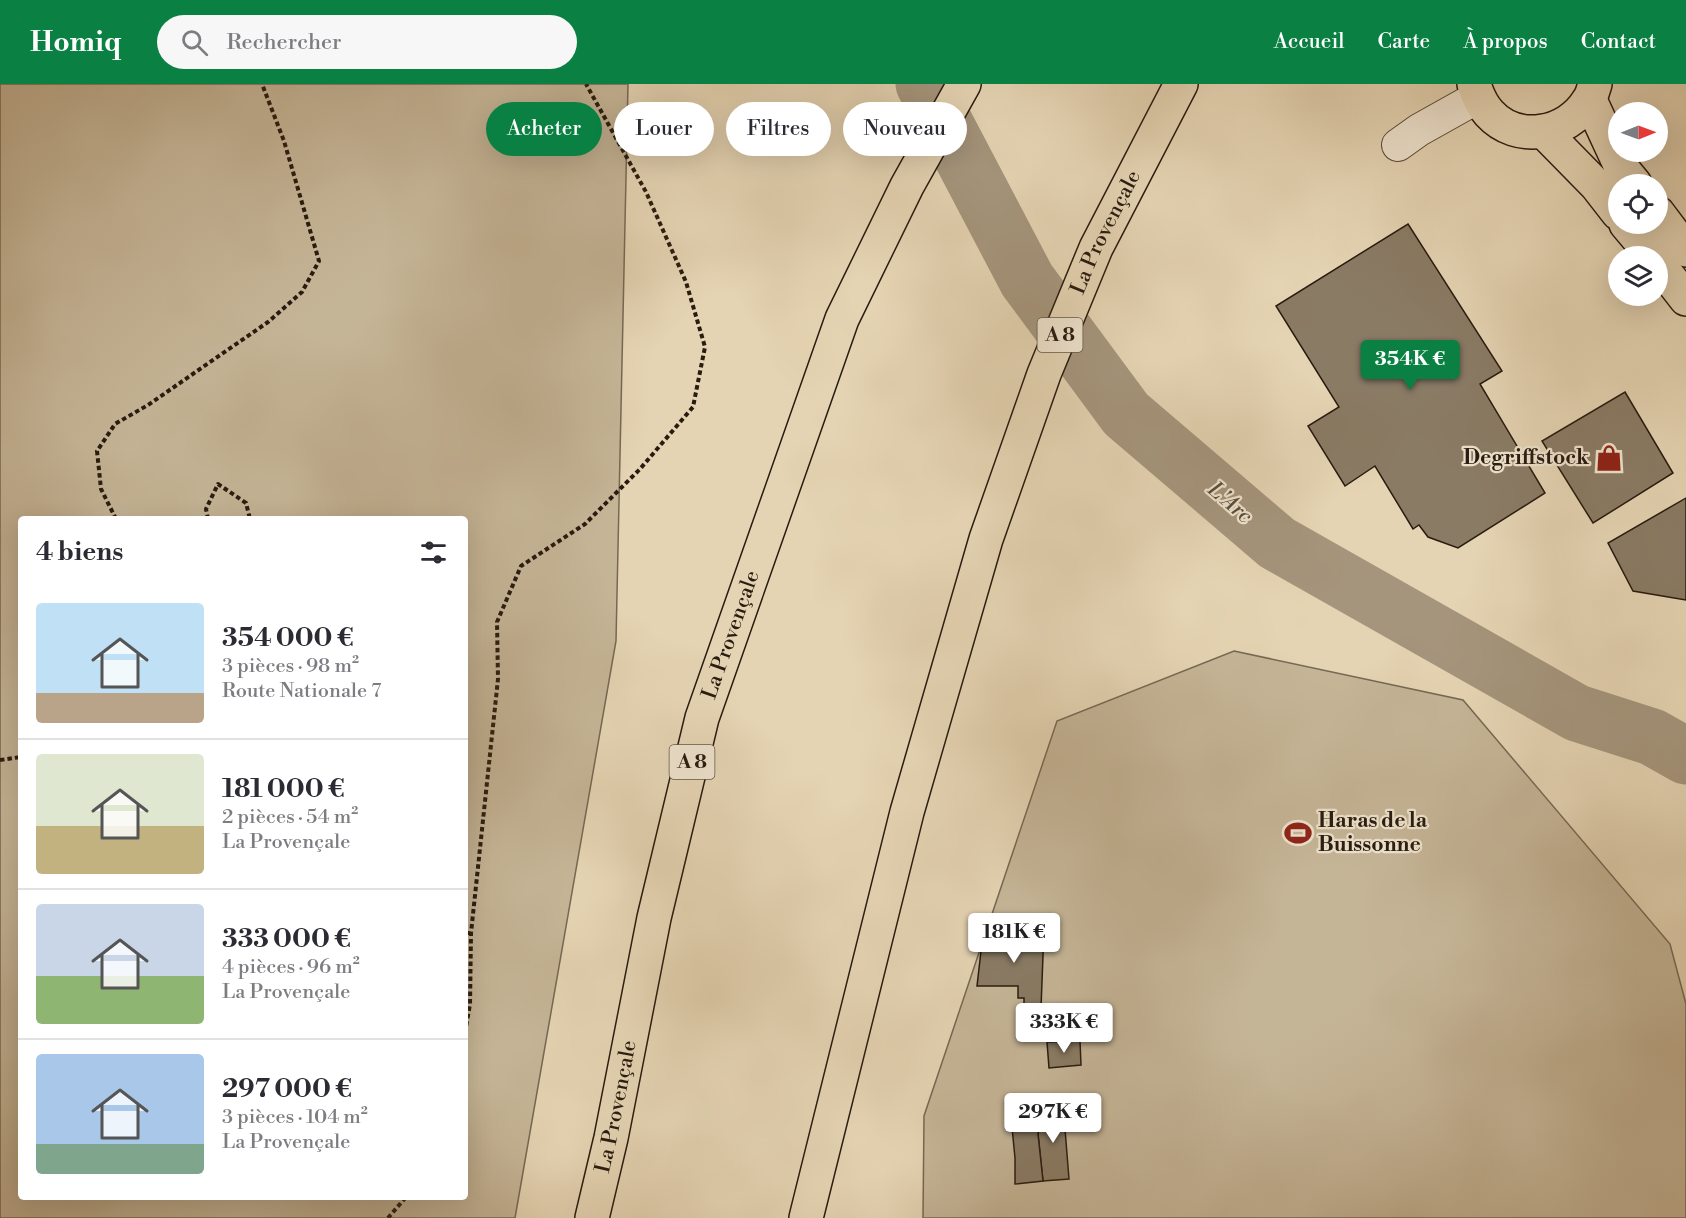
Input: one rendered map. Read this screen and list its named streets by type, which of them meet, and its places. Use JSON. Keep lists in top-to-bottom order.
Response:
{
  "streets": {
    "main road": ["La Provençale", "A 8"]
  },
  "water": ["L'Arc"],
  "places": {
    "shop": ["Degriffstock"],
    "sports": ["Haras de la Buissonne"]
  },
  "north": "right",
  "page": {
    "header": "Homiq",
    "search": "Rechercher",
    "nav": [
      "Accueil",
      "Carte",
      "À propos",
      "Contact"
    ],
    "chip": [
      "Acheter",
      "Louer",
      "Filtres",
      "Nouveau"
    ],
    "price": [
      "354K €",
      "181K €",
      "333K €",
      "297K €"
    ],
    "heading": "4 biens",
    "list": [
      {
        "name": "354 000 €",
        "note": "3 pièces · 98 m² · Route Nationale 7"
      },
      {
        "name": "181 000 €",
        "note": "2 pièces · 54 m² · La Provençale"
      },
      {
        "name": "333 000 €",
        "note": "4 pièces · 96 m² · La Provençale"
      },
      {
        "name": "297 000 €",
        "note": "3 pièces · 104 m² · La Provençale"
      }
    ]
  }
}
